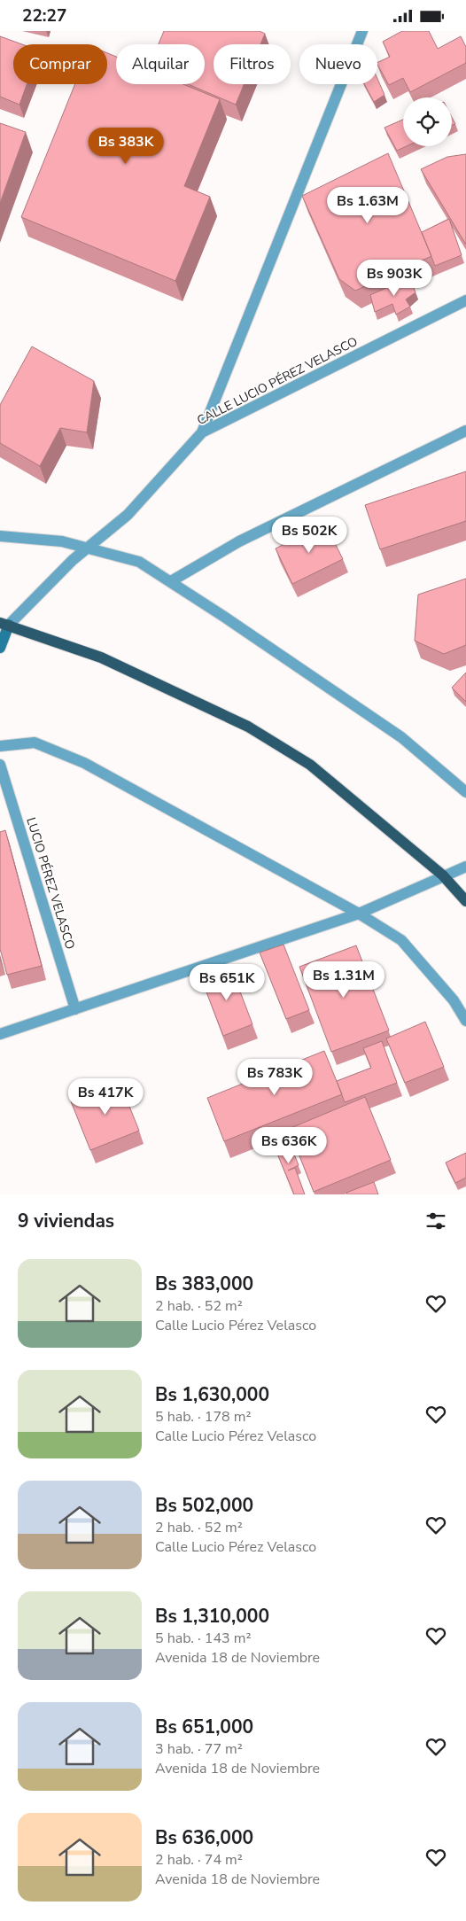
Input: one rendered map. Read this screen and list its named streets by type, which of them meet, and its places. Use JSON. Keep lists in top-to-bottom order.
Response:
{
  "streets": {
    "street": ["CALLE LUCIO PÉREZ VELASCO", "LUCIO PÉREZ VELASCO"]
  },
  "page": {
    "status": "22:27",
    "chip": [
      "Comprar",
      "Alquilar",
      "Filtros",
      "Nuevo"
    ],
    "price": [
      "Bs 383K",
      "Bs 1.63M",
      "Bs 903K",
      "Bs 502K",
      "Bs 1.31M",
      "Bs 651K",
      "Bs 783K",
      "Bs 417K",
      "Bs 636K"
    ],
    "heading": "9 viviendas",
    "list": [
      {
        "name": "Bs 383,000",
        "note": "2 hab. · 52 m² · Calle Lucio Pérez Velasco"
      },
      {
        "name": "Bs 1,630,000",
        "note": "5 hab. · 178 m² · Calle Lucio Pérez Velasco"
      },
      {
        "name": "Bs 502,000",
        "note": "2 hab. · 52 m² · Calle Lucio Pérez Velasco"
      },
      {
        "name": "Bs 1,310,000",
        "note": "5 hab. · 143 m² · Avenida 18 de Noviembre"
      },
      {
        "name": "Bs 651,000",
        "note": "3 hab. · 77 m² · Avenida 18 de Noviembre"
      },
      {
        "name": "Bs 636,000",
        "note": "2 hab. · 74 m² · Avenida 18 de Noviembre"
      }
    ]
  }
}
